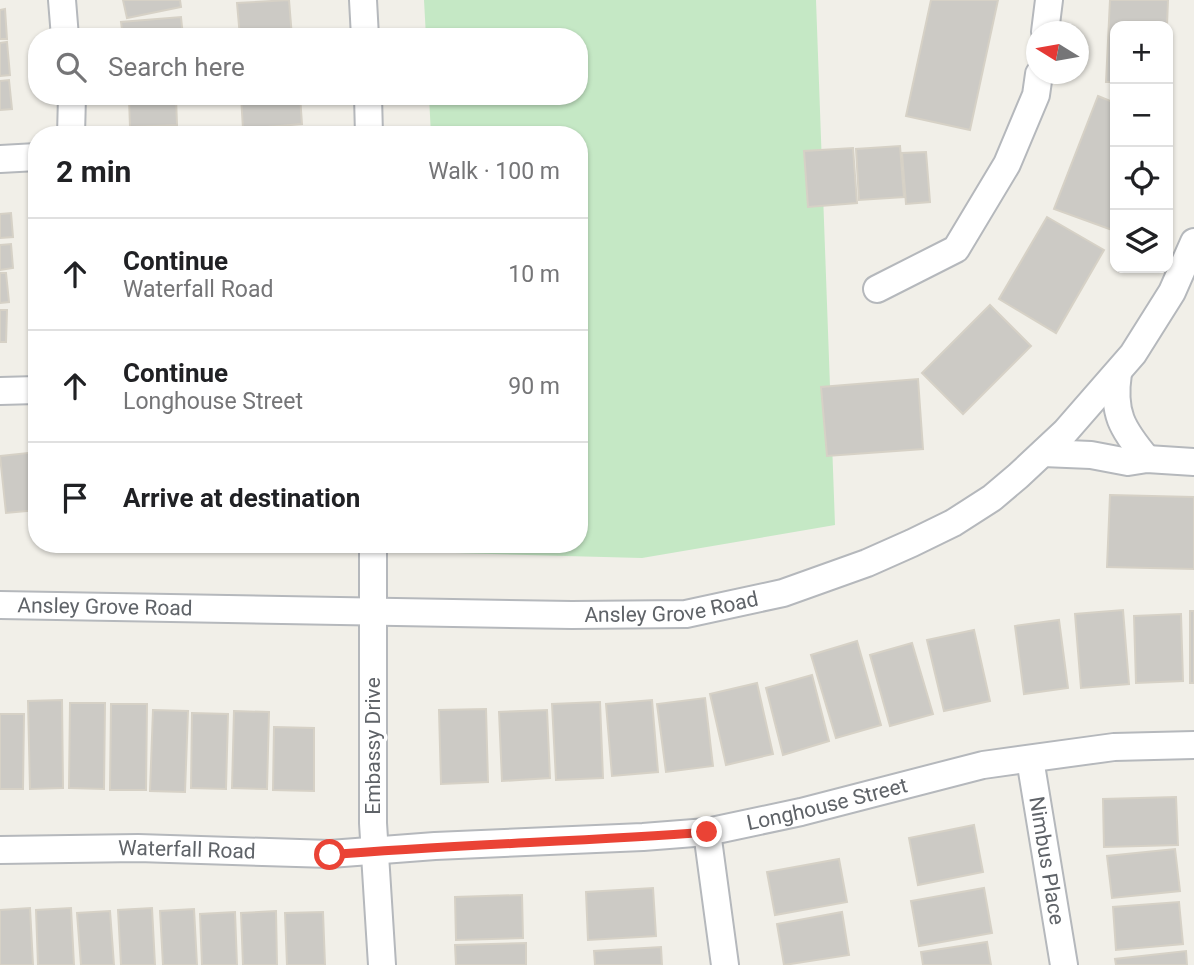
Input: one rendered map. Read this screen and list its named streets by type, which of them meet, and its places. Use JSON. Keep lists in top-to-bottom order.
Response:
{
  "streets": {
    "street": [
      "Ansley Grove Road",
      "Embassy Drive",
      "Longhouse Street",
      "Waterfall Road",
      "Nimbus Place"
    ]
  },
  "crossings": [
    ["Ansley Grove Road", "Embassy Drive"],
    ["Embassy Drive", "Longhouse Street"],
    ["Embassy Drive", "Waterfall Road"],
    ["Longhouse Street", "Waterfall Road"],
    ["Longhouse Street", "Nimbus Place"]
  ],
  "north": "left",
  "page": {
    "map_buttons": ["+", "−"],
    "search": "Search here",
    "heading": ["2 min", "Walk · 100 m"],
    "list": [
      ["Continue", "Waterfall Road", "10 m"],
      ["Continue", "Longhouse Street", "90 m"],
      "Arrive at destination"
    ]
  }
}
